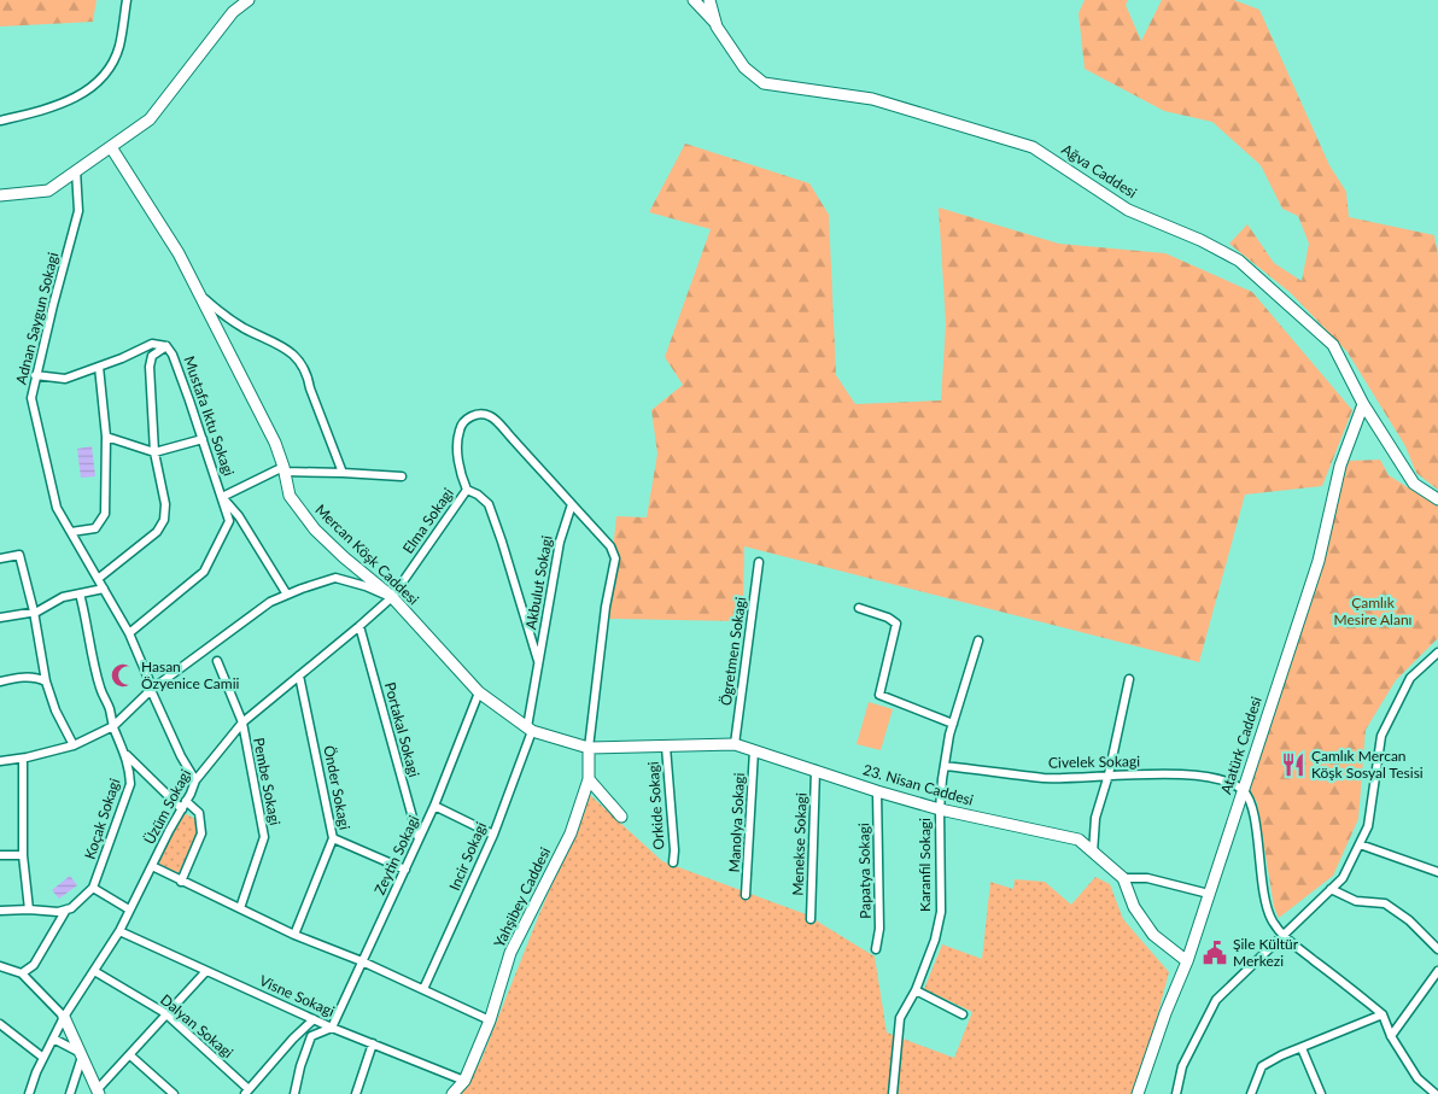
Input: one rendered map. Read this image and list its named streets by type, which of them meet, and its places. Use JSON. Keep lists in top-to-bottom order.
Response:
{
  "streets": {
    "street": [
      "Ağva Caddesi",
      "Adnan Saygun Sokagi",
      "Mustafa Iktu Sokagi",
      "Elma Sokagi",
      "Mercan Köşk Caddesi",
      "Akbulut Sokagi",
      "Ögretmen Sokagi",
      "Portakal Sokagi",
      "Atatürk Caddesi",
      "Civelek Sokagi",
      "Pembe Sokagi",
      "23. Nisan Caddesi",
      "Önder Sokagi",
      "Orkide Sokagi",
      "Üzüm Sokagi",
      "Koçak Sokagi",
      "Manolya Sokagi",
      "Menekse Sokagi",
      "Zeytin Sokagi",
      "Incir Sokagi",
      "Karanfil Sokagi",
      "Papatya Sokagi",
      "Yahşibey Caddesi",
      "Visne Sokagi",
      "Dalyan Sokagi"
    ]
  },
  "crossings": [
    ["Ağva Caddesi", "Atatürk Caddesi"],
    ["Adnan Saygun Sokagi", "Mustafa Iktu Sokagi"],
    ["Adnan Saygun Sokagi", "Üzüm Sokagi"],
    ["Elma Sokagi", "Mercan Köşk Caddesi"],
    ["Elma Sokagi", "Akbulut Sokagi"],
    ["Elma Sokagi", "Üzüm Sokagi"],
    ["Mercan Köşk Caddesi", "Akbulut Sokagi"],
    ["Mercan Köşk Caddesi", "23. Nisan Caddesi"],
    ["Mercan Köşk Caddesi", "Üzüm Sokagi"],
    ["Mercan Köşk Caddesi", "Zeytin Sokagi"],
    ["Mercan Köşk Caddesi", "Incir Sokagi"],
    ["Akbulut Sokagi", "Incir Sokagi"],
    ["Ögretmen Sokagi", "23. Nisan Caddesi"],
    ["Portakal Sokagi", "Üzüm Sokagi"],
    ["Portakal Sokagi", "Zeytin Sokagi"],
    ["Atatürk Caddesi", "Civelek Sokagi"],
    ["Atatürk Caddesi", "23. Nisan Caddesi"],
    ["Civelek Sokagi", "Karanfil Sokagi"],
    ["Pembe Sokagi", "Üzüm Sokagi"],
    ["23. Nisan Caddesi", "Orkide Sokagi"],
    ["23. Nisan Caddesi", "Manolya Sokagi"],
    ["23. Nisan Caddesi", "Menekse Sokagi"],
    ["23. Nisan Caddesi", "Karanfil Sokagi"],
    ["23. Nisan Caddesi", "Papatya Sokagi"],
    ["Önder Sokagi", "Üzüm Sokagi"],
    ["Üzüm Sokagi", "Visne Sokagi"],
    ["Üzüm Sokagi", "Dalyan Sokagi"],
    ["Zeytin Sokagi", "Visne Sokagi"],
    ["Yahşibey Caddesi", "Visne Sokagi"]
  ],
  "parks": ["Çamlık Mesire Alanı"],
  "places": {
    "mosque": ["Hasan Özyenice Camii"],
    "restaurant": ["Çamlık Mercan Köşk Sosyal Tesisi"],
    "public building": ["Şile Kültür Merkezi"]
  }
}
